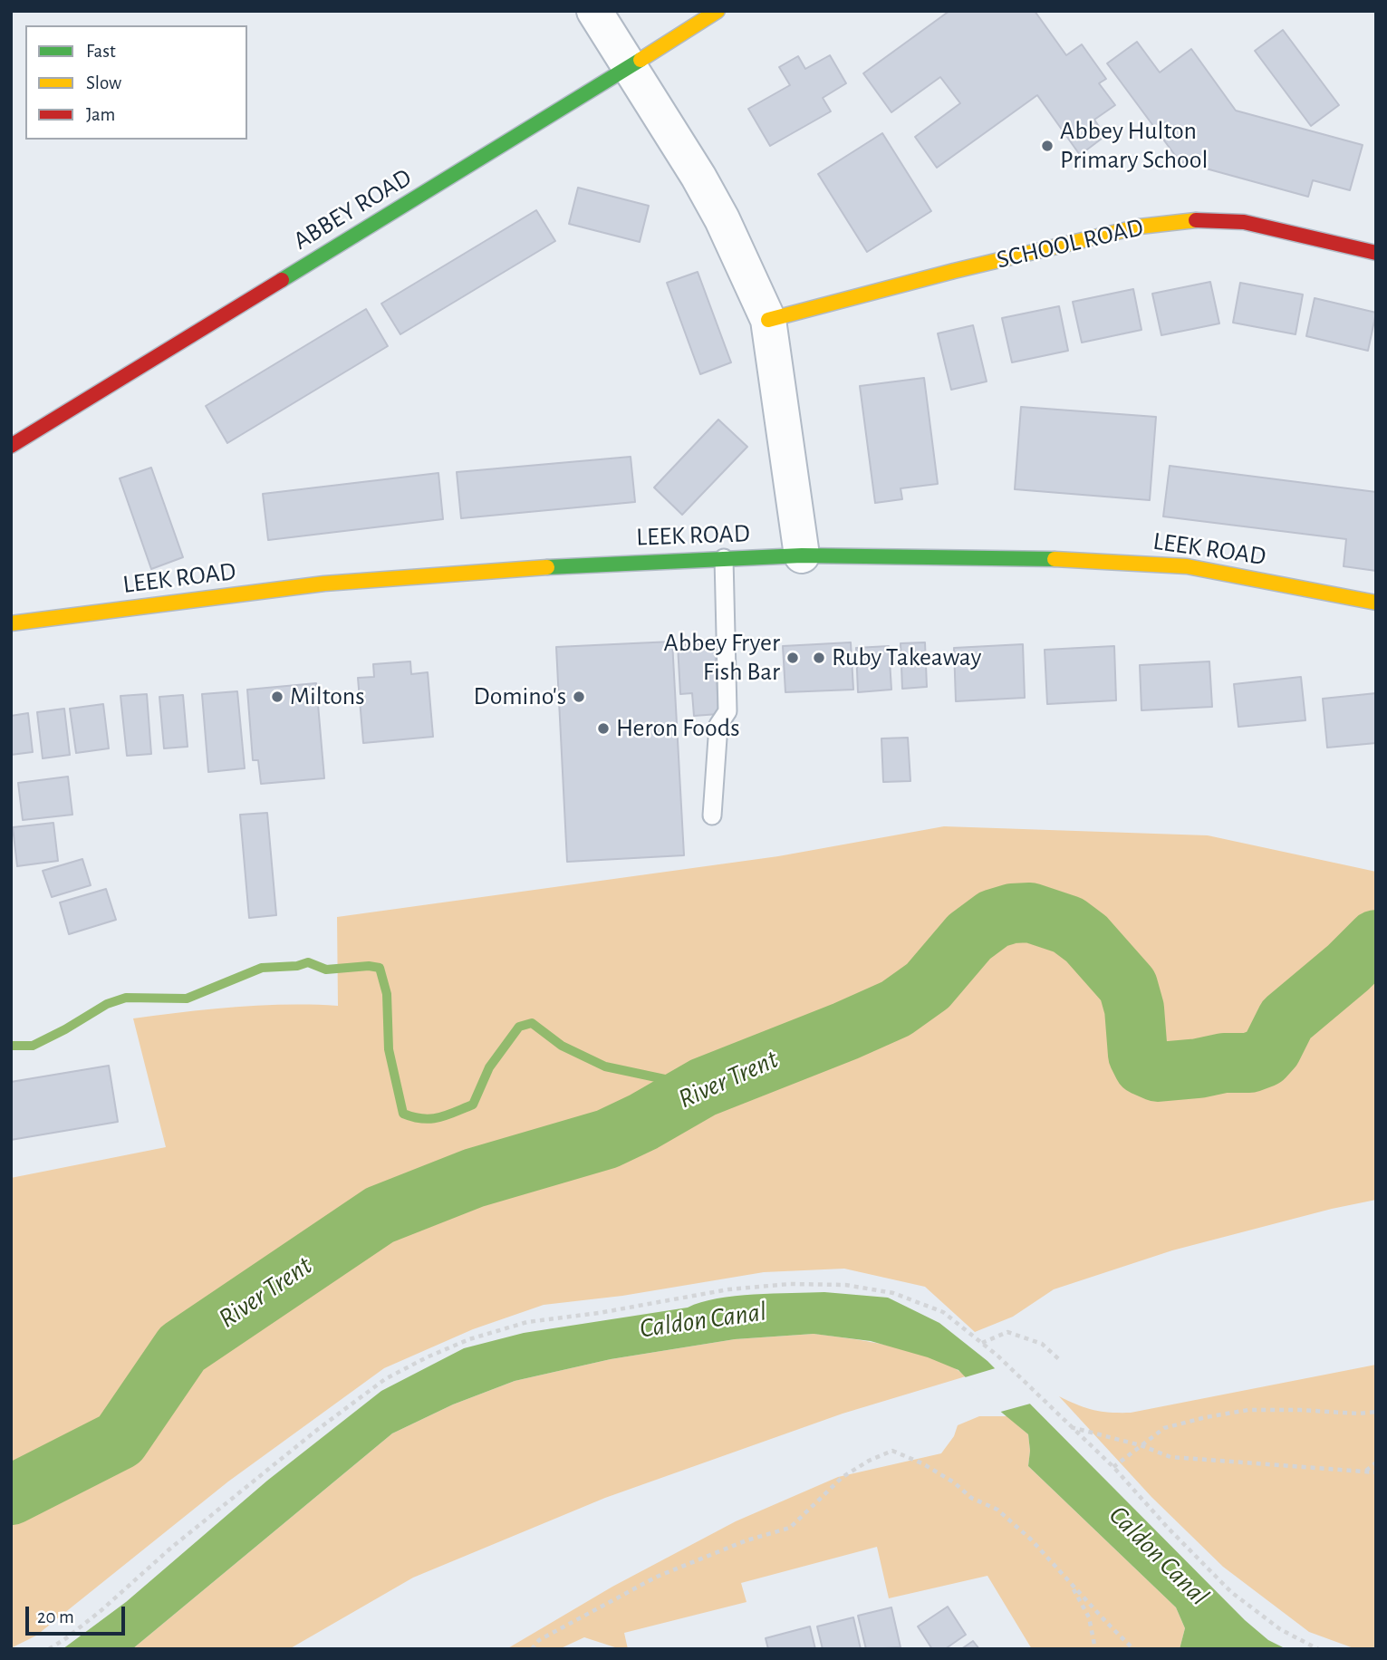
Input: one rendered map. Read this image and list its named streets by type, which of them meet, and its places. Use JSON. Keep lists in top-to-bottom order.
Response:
{
  "streets": {
    "street": ["ABBEY ROAD", "SCHOOL ROAD", "LEEK ROAD"]
  },
  "water": ["River Trent", "Caldon Canal"],
  "places": [
    "Abbey Hulton Primary School",
    "Abbey Fryer Fish Bar",
    "Ruby Takeaway",
    "Miltons",
    "Domino's",
    "Heron Foods"
  ],
  "legend": ["Fast", "Slow", "Jam"],
  "scale_bar": "20 m"
}
